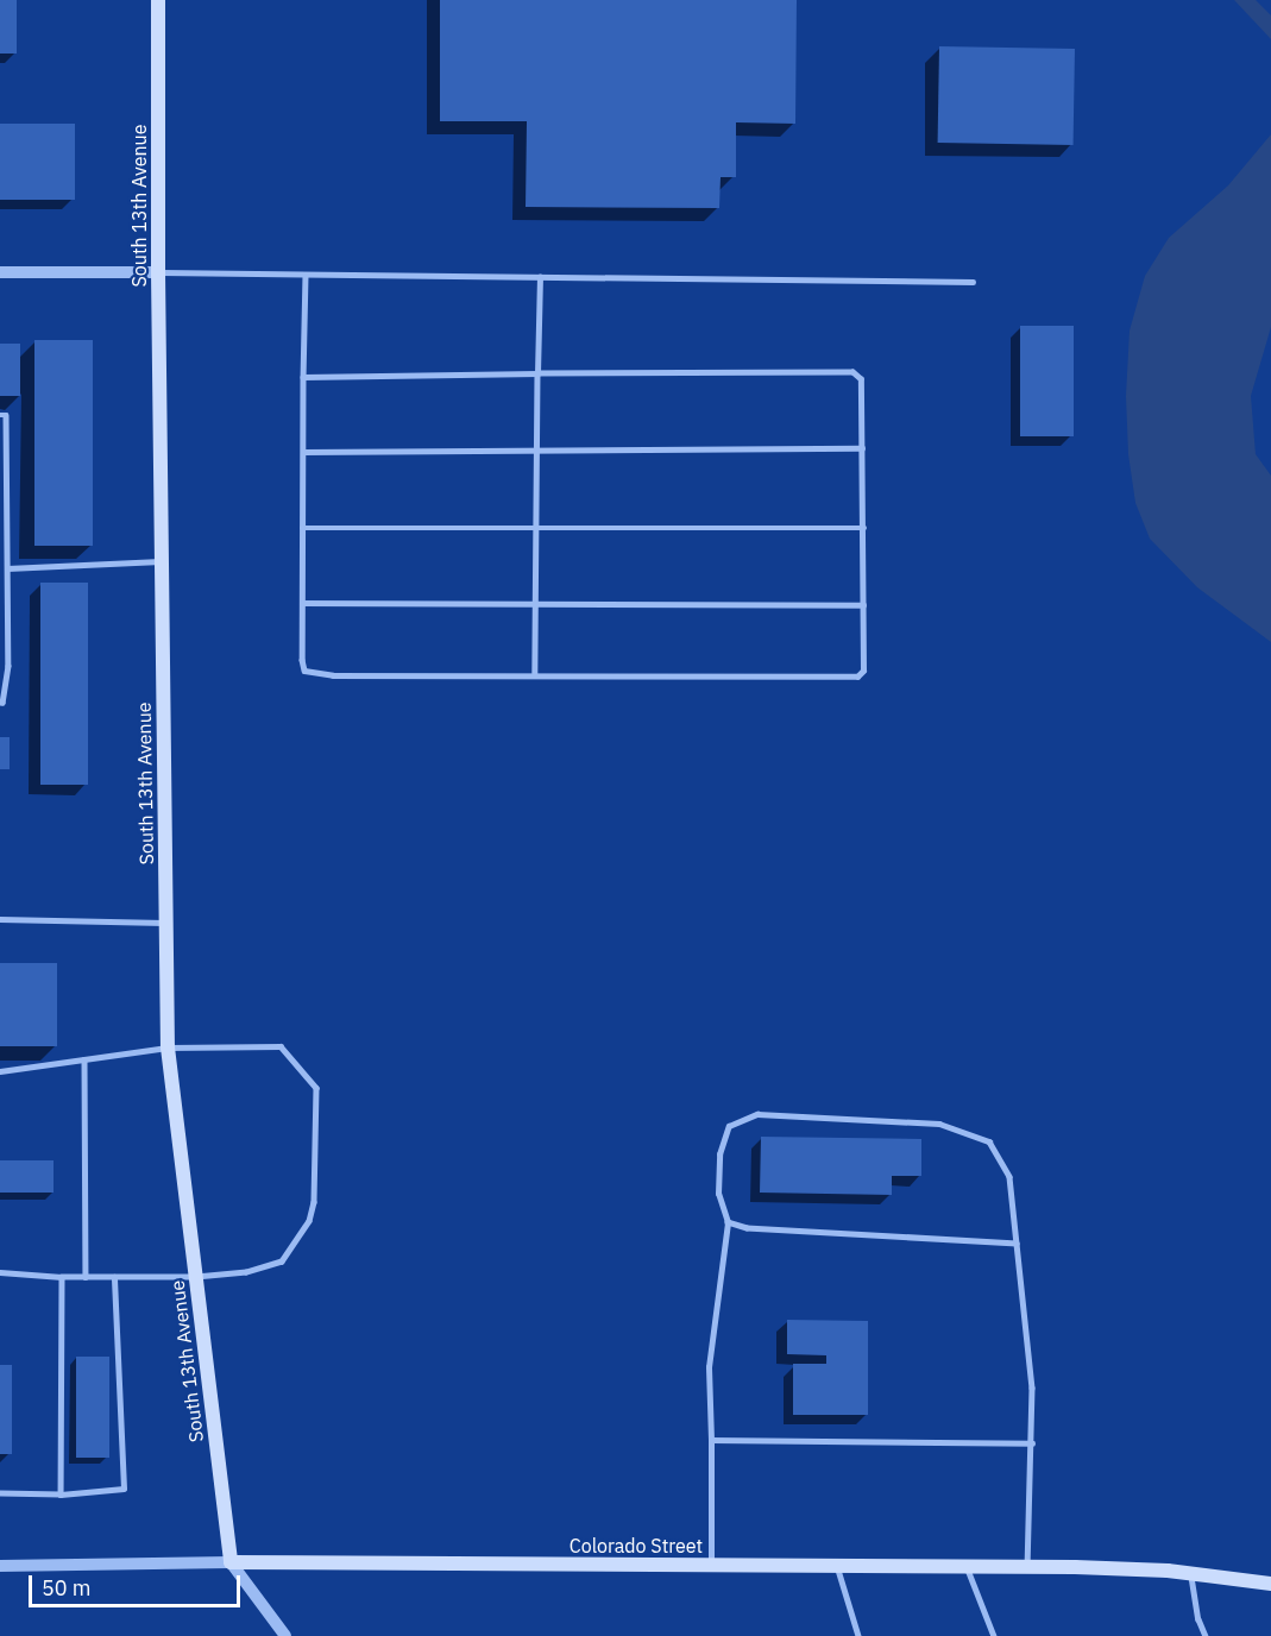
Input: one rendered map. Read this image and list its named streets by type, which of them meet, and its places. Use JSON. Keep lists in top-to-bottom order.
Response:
{
  "streets": {
    "main road": ["South 13th Avenue", "Colorado Street"]
  },
  "crossings": [
    ["South 13th Avenue", "Colorado Street"]
  ],
  "scale_bar": "50 m"
}
